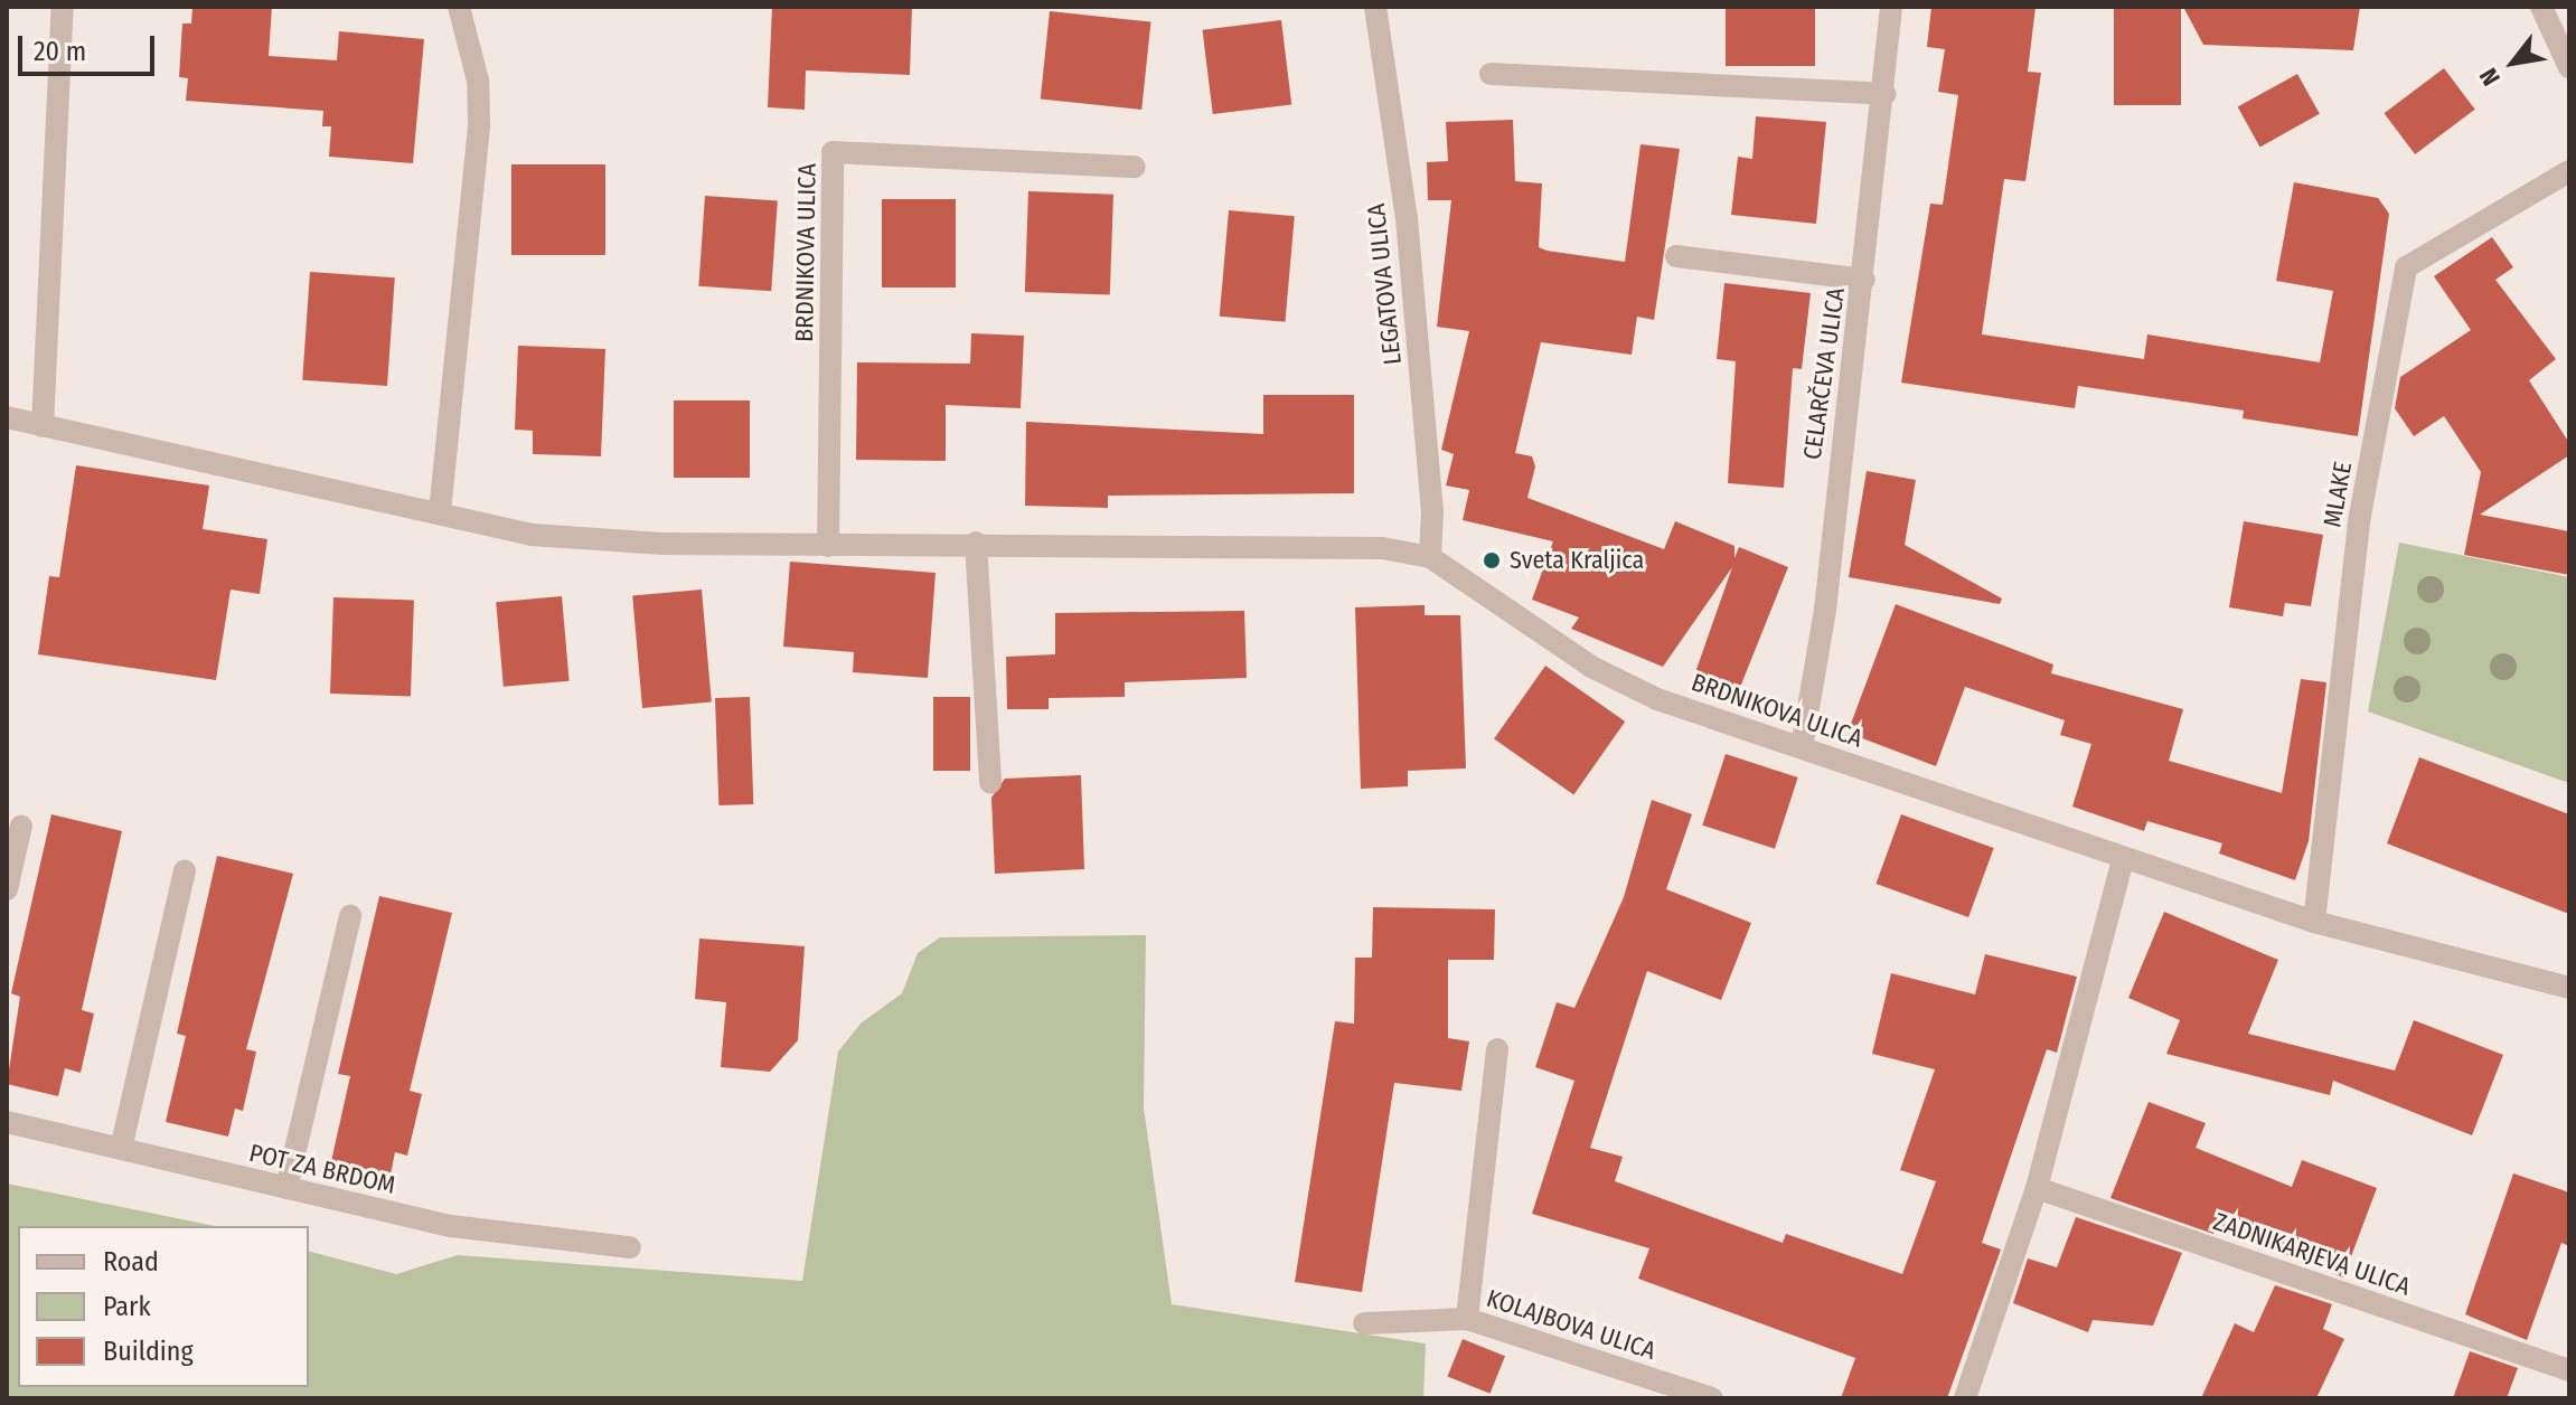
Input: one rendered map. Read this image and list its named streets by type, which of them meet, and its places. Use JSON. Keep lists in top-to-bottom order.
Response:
{
  "streets": {
    "street": [
      "BRDNIKOVA ULICA",
      "LEGATOVA ULICA",
      "CELARČEVA ULICA",
      "MLAKE",
      "POT ZA BRDOM",
      "ZADNIKARJEVA ULICA",
      "KOLAJBOVA ULICA"
    ]
  },
  "crossings": [
    ["BRDNIKOVA ULICA", "LEGATOVA ULICA"],
    ["BRDNIKOVA ULICA", "CELARČEVA ULICA"],
    ["BRDNIKOVA ULICA", "MLAKE"]
  ],
  "places": ["Sveta Kraljica"],
  "legend": ["Road", "Park", "Building"],
  "scale_bar": "20 m",
  "north": "bottom left"
}
